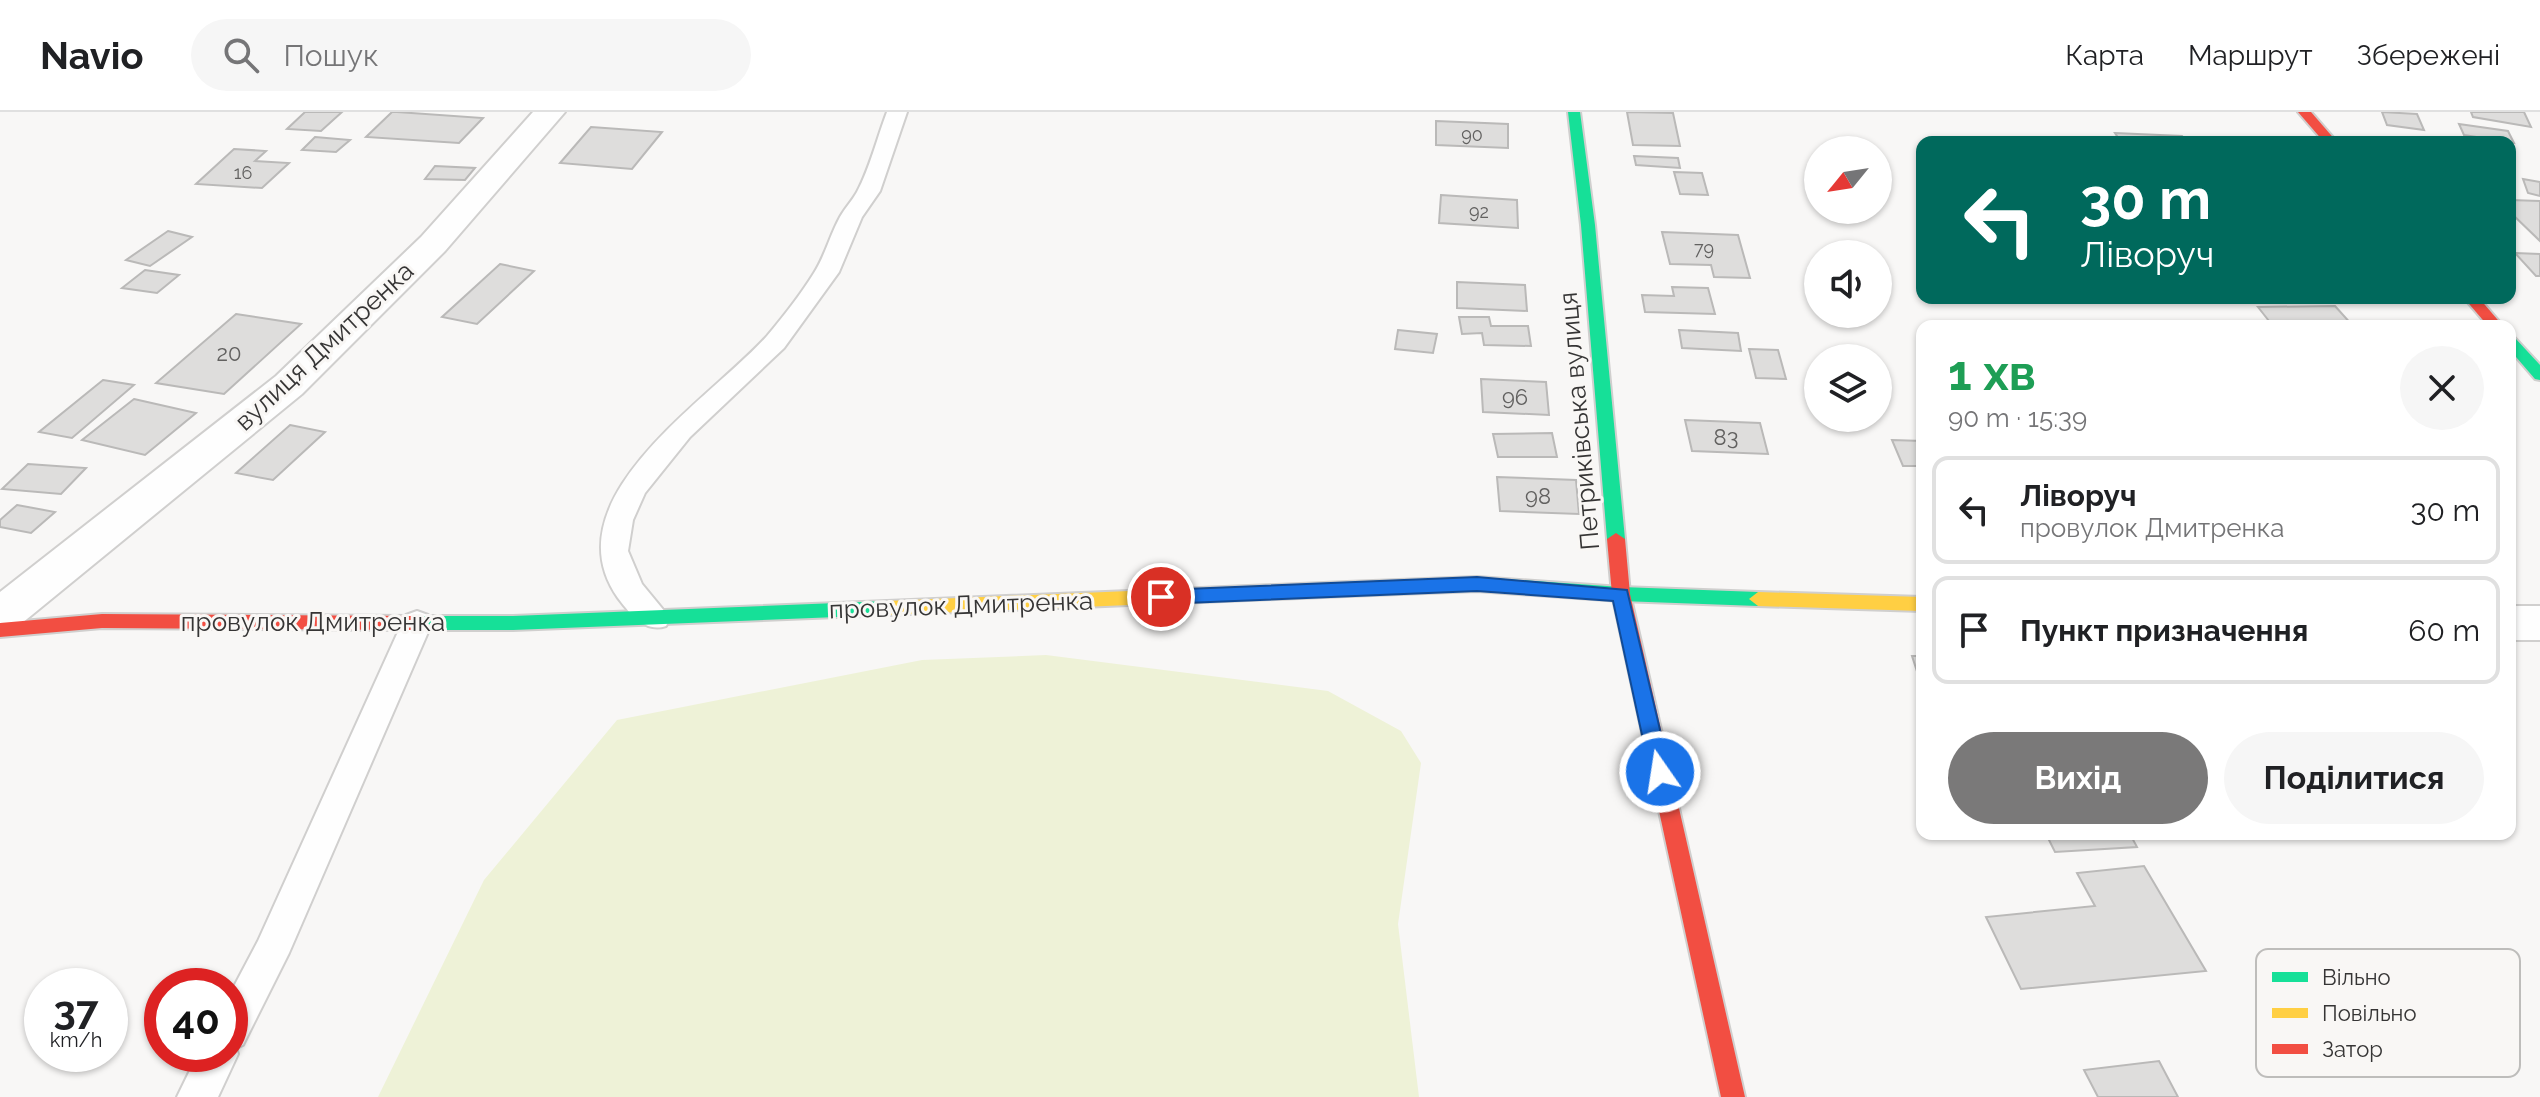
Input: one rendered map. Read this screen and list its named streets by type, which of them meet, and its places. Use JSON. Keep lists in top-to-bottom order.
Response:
{
  "streets": {
    "street": ["вулиця Дмитренка", "Петриківська вулиця", "провулок Дмитренка"]
  },
  "crossings": [
    ["Петриківська вулиця", "провулок Дмитренка"]
  ],
  "house_numbers": [
    "90",
    "16",
    "92",
    "79",
    "20",
    "96",
    "83",
    "98"
  ],
  "legend": ["Вільно", "Повільно", "Затор"],
  "north": "bottom left",
  "page": {
    "header": "Navio",
    "search": "Пошук",
    "nav": ["Карта", "Маршрут", "Збережені"],
    "turn": ["30 m", "Ліворуч"],
    "heading": ["1 хв", "90 m · 15:39"],
    "list": [
      {
        "name": "Ліворуч",
        "note": "провулок Дмитренка",
        "value": "30 m"
      },
      {
        "name": "Пункт призначення",
        "value": "60 m"
      }
    ],
    "buttons": ["Вихід", "Поділитися"],
    "speed": "37 km/h",
    "limit": "40"
  }
}
